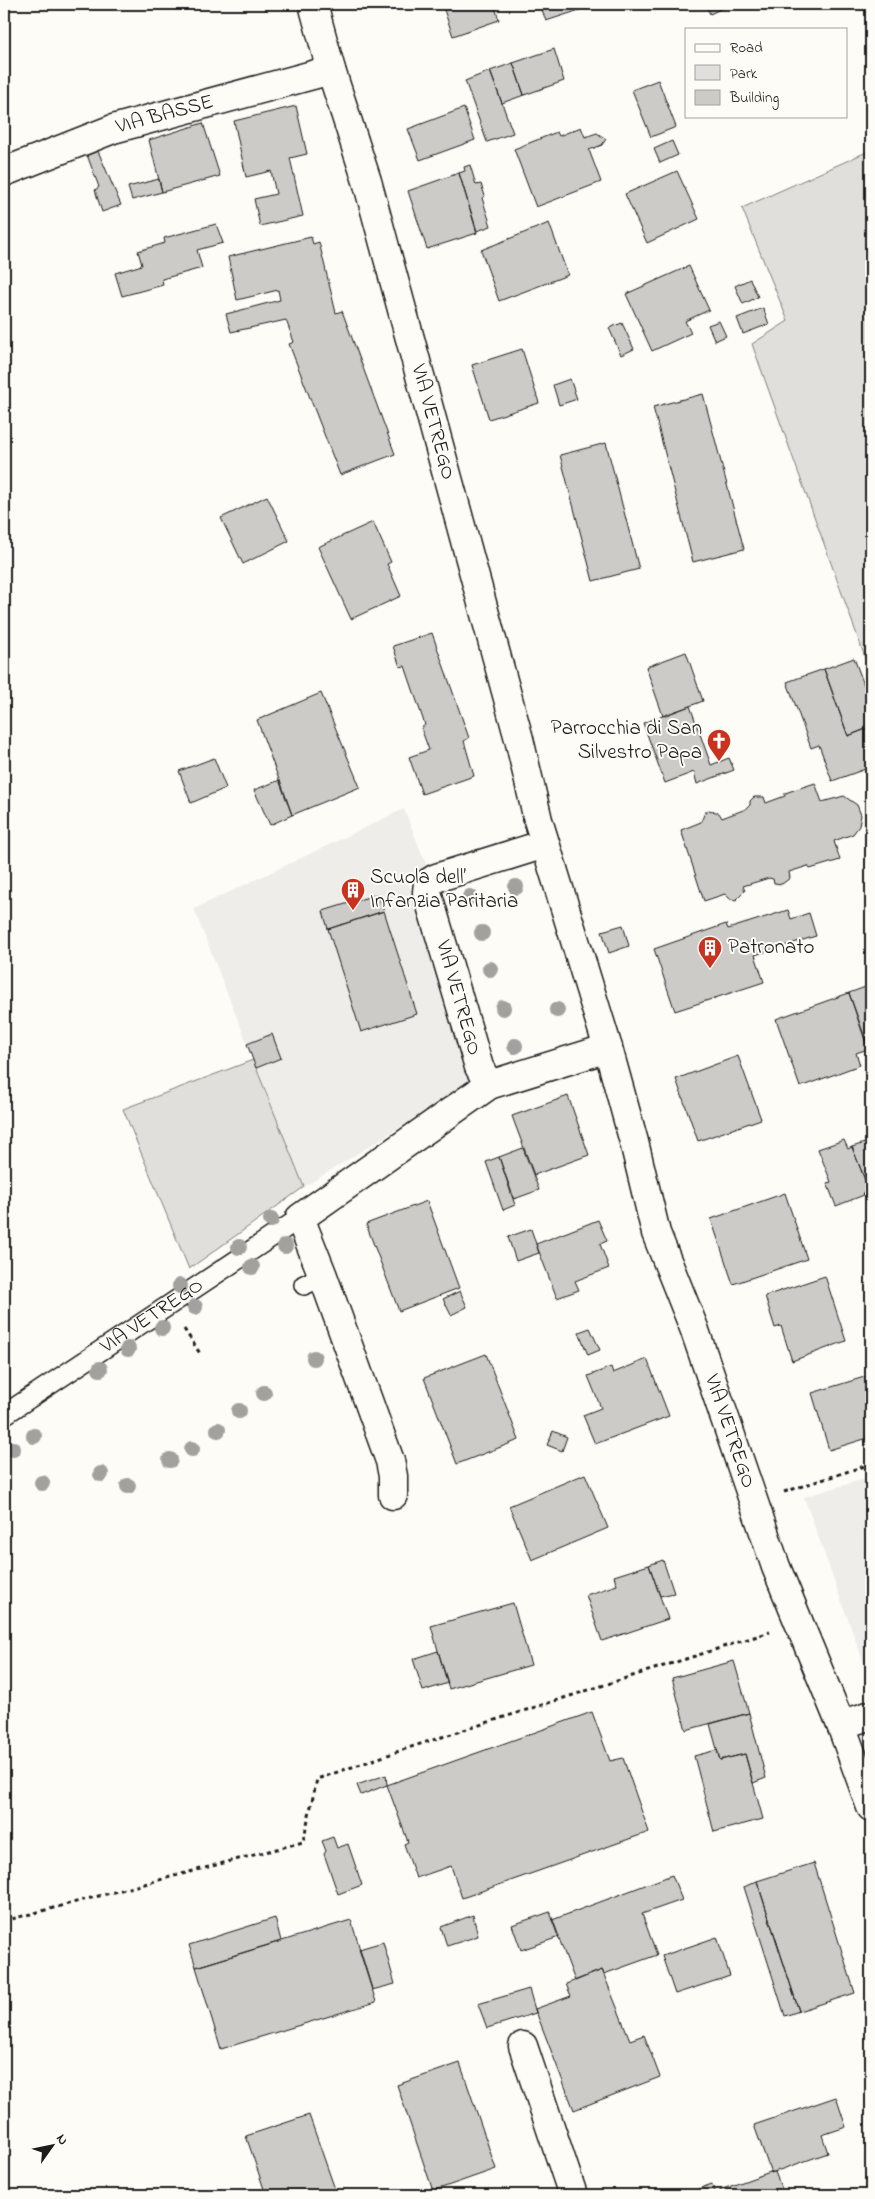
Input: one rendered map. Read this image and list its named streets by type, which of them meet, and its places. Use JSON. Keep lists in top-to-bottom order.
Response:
{
  "streets": {
    "street": ["VIA BASSE", "VIA VETREGO"]
  },
  "crossings": [
    ["VIA BASSE", "VIA VETREGO"]
  ],
  "places": {
    "church": ["Parrocchia di San Silvestro Papa"],
    "building": ["Scuola dell’ Infanzia Paritaria", "Patronato"]
  },
  "legend": ["Road", "Park", "Building"],
  "north": "top right"
}
